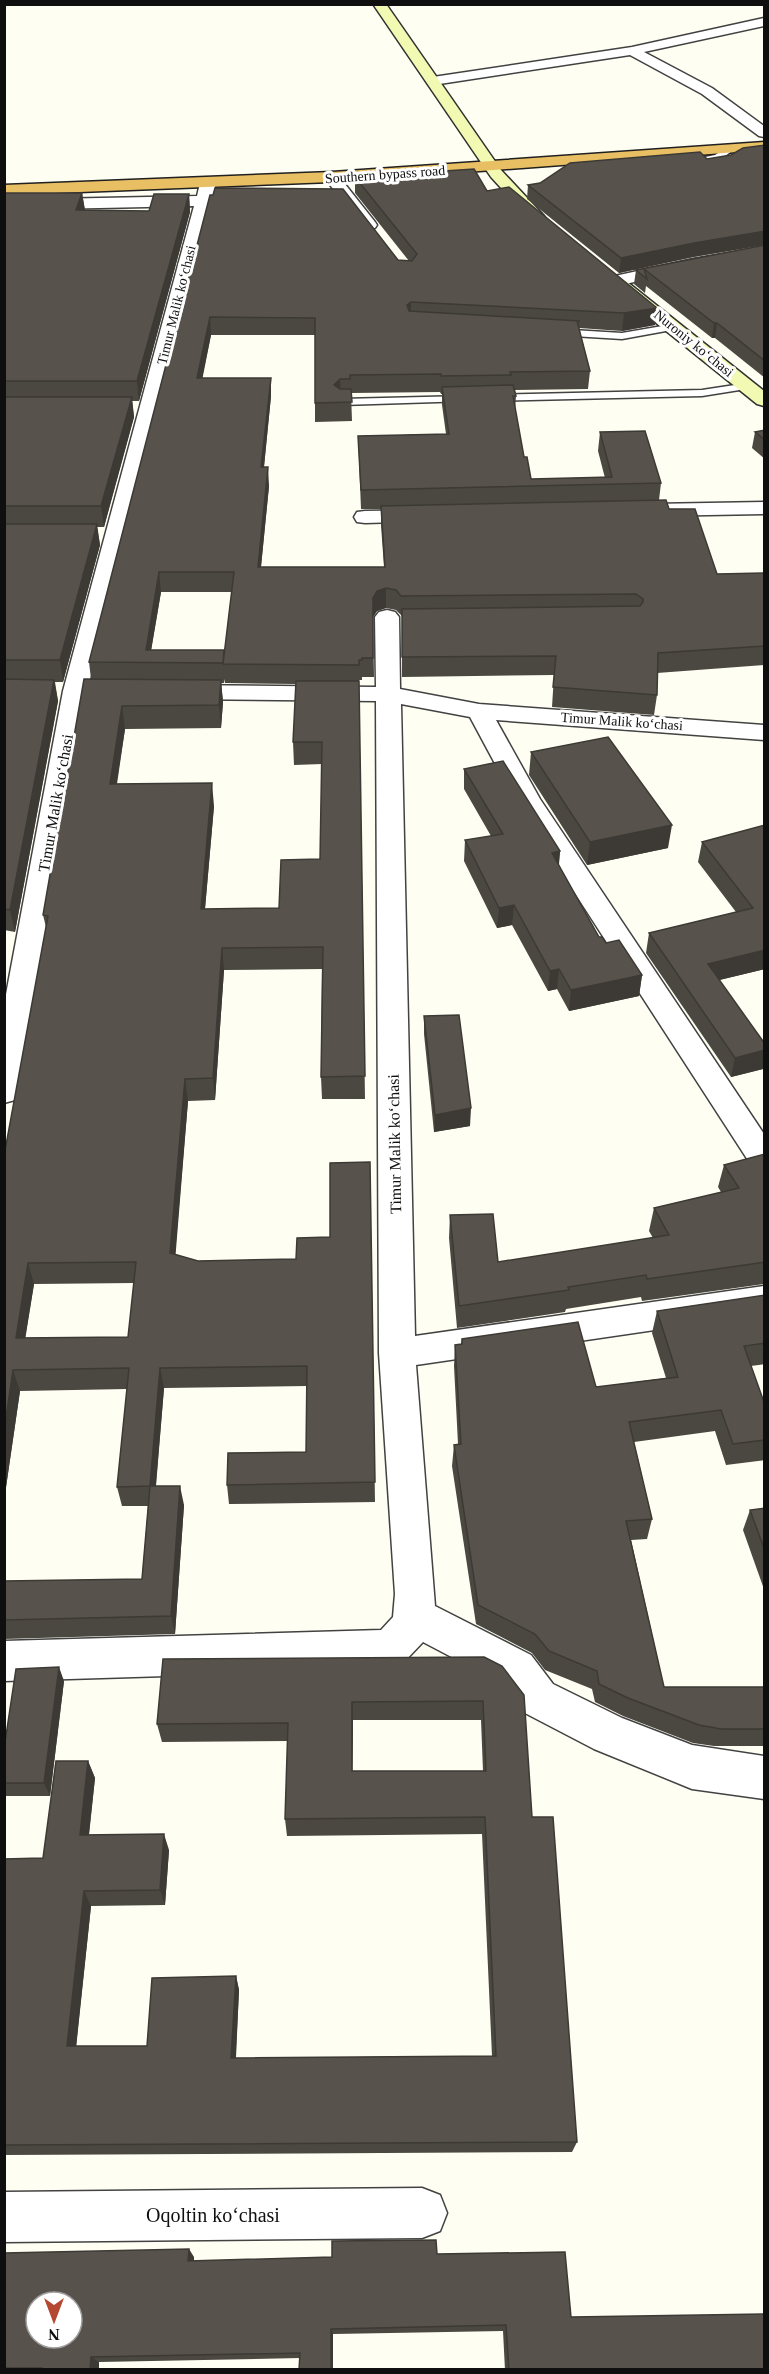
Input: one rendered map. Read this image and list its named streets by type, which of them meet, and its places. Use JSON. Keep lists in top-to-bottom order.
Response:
{
  "streets": {
    "highway": ["Southern bypass road"],
    "street": ["Timur Malik koʻchasi", "Nuroniy koʻchasi", "Oqoltin koʻchasi"]
  },
  "crossings": [
    ["Southern bypass road", "Timur Malik koʻchasi"]
  ],
  "north": "bottom"
}
